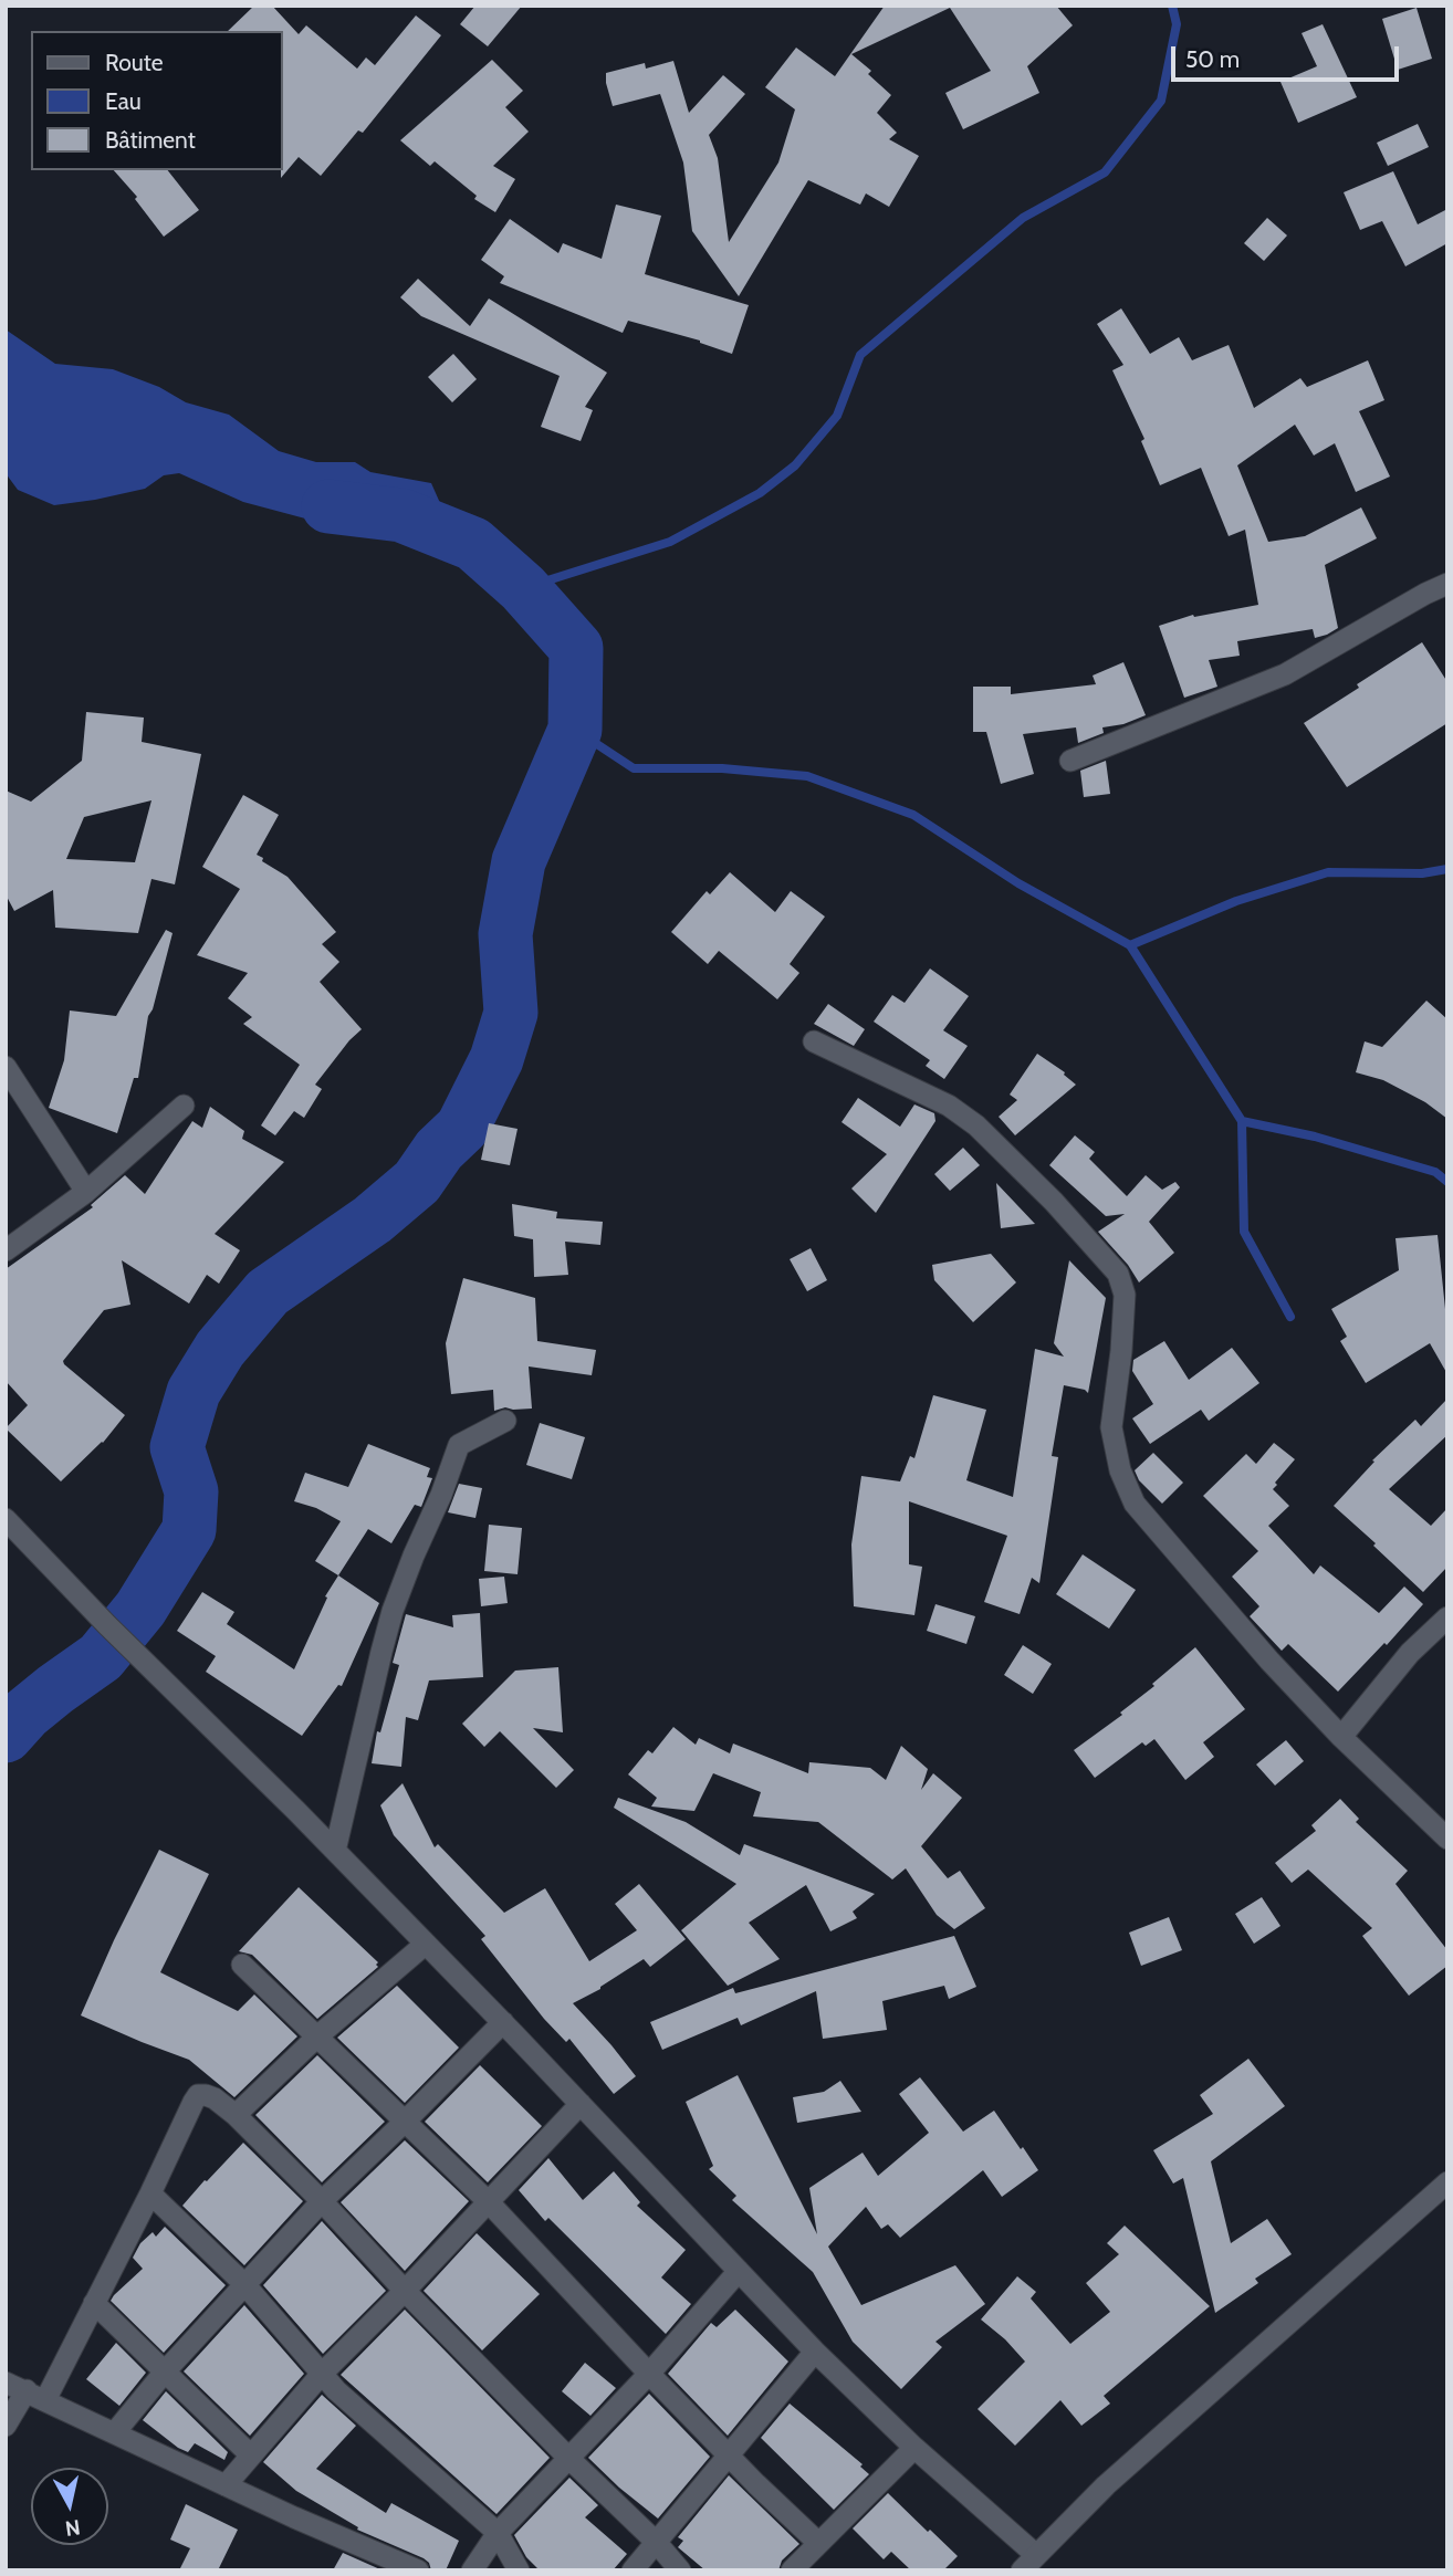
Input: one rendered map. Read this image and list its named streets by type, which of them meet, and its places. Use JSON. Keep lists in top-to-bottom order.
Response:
{
  "legend": ["Route", "Eau", "Bâtiment"],
  "scale_bar": "50 m",
  "north": "bottom"
}
